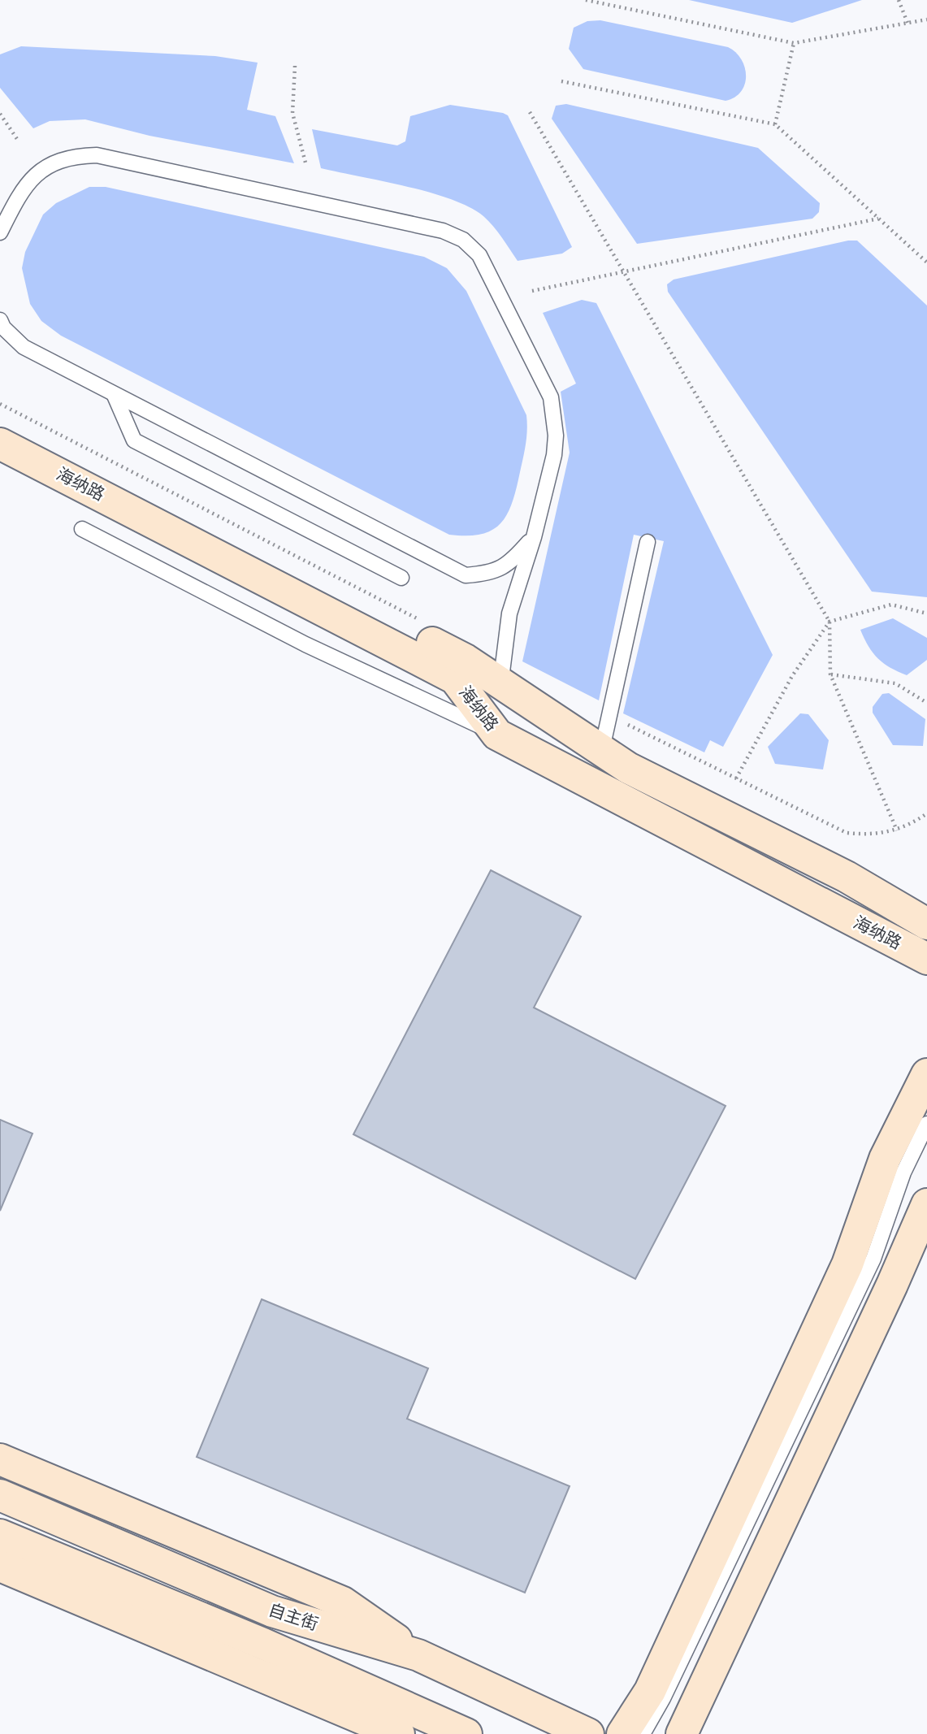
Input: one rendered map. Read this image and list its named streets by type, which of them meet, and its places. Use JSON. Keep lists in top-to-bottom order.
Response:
{
  "streets": {
    "main road": ["海纳路", "自主街"]
  }
}
